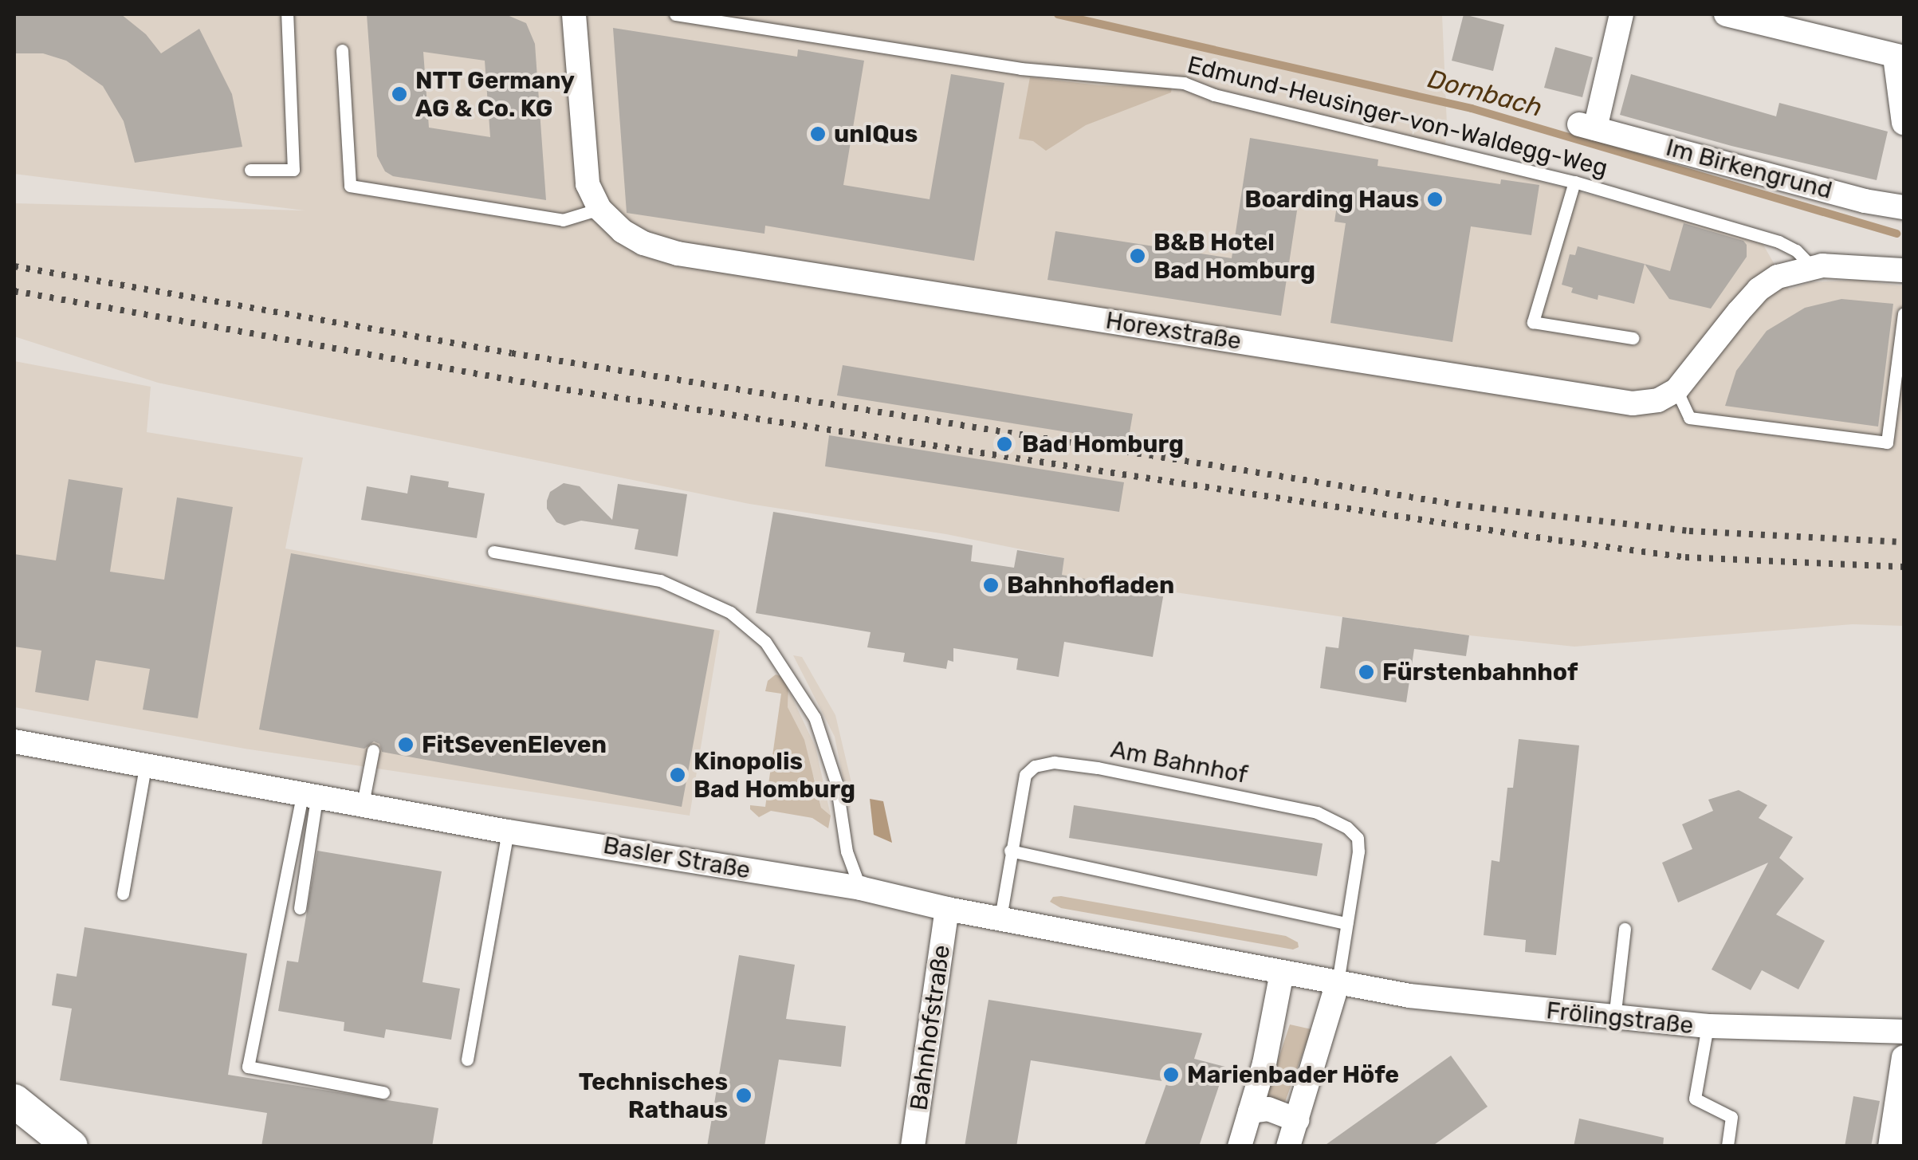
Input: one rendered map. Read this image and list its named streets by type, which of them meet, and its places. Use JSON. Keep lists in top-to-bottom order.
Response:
{
  "streets": {
    "street": [
      "Im Birkengrund",
      "Horexstraße",
      "Basler Straße",
      "Frölingstraße",
      "Bahnhofstraße"
    ],
    "lane": ["Edmund-Heusinger-von-Waldegg-Weg", "Am Bahnhof"]
  },
  "crossings": [
    ["Am Bahnhof", "Basler Straße"],
    ["Basler Straße", "Frölingstraße"],
    ["Basler Straße", "Bahnhofstraße"]
  ],
  "water": ["Dornbach"],
  "places": [
    "NTT Germany AG & Co. KG",
    "unIQus",
    "Boarding Haus",
    "B&B Hotel Bad Homburg",
    "Bad Homburg",
    "Bahnhofladen",
    "Fürstenbahnhof",
    "FitSevenEleven",
    "Kinopolis Bad Homburg",
    "Marienbader Höfe",
    "Technisches Rathaus"
  ]
}
